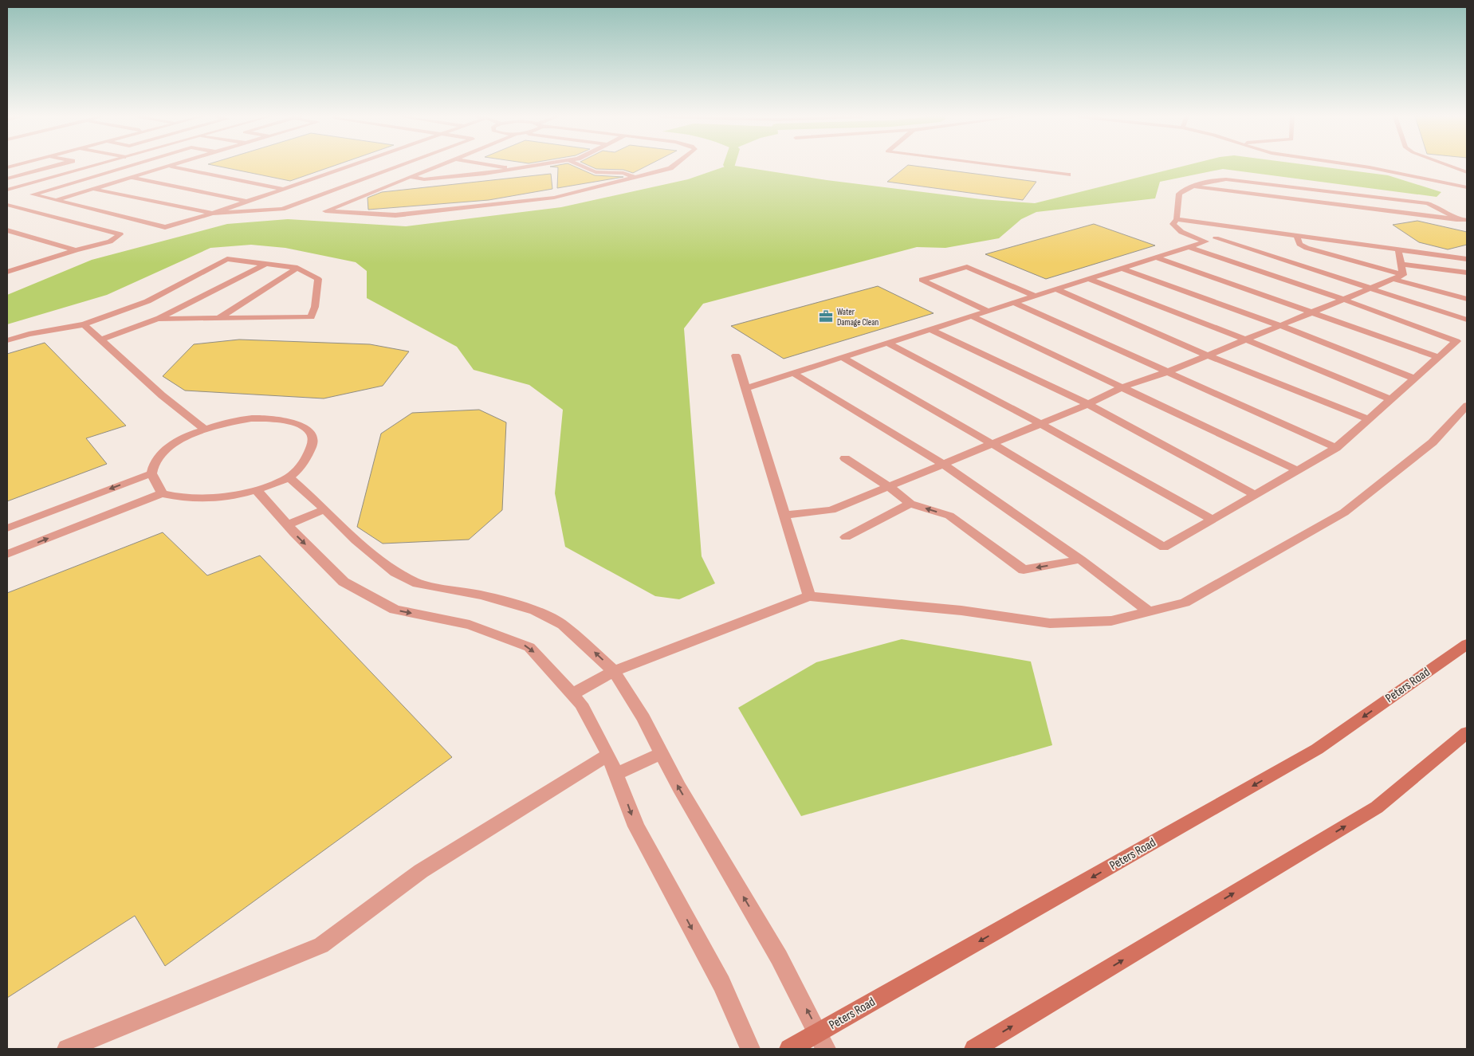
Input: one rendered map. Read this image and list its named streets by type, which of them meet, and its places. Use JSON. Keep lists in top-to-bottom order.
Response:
{
  "streets": {
    "main road": ["Peters Road"]
  },
  "places": {
    "office": ["Water Damage Clean"]
  }
}
